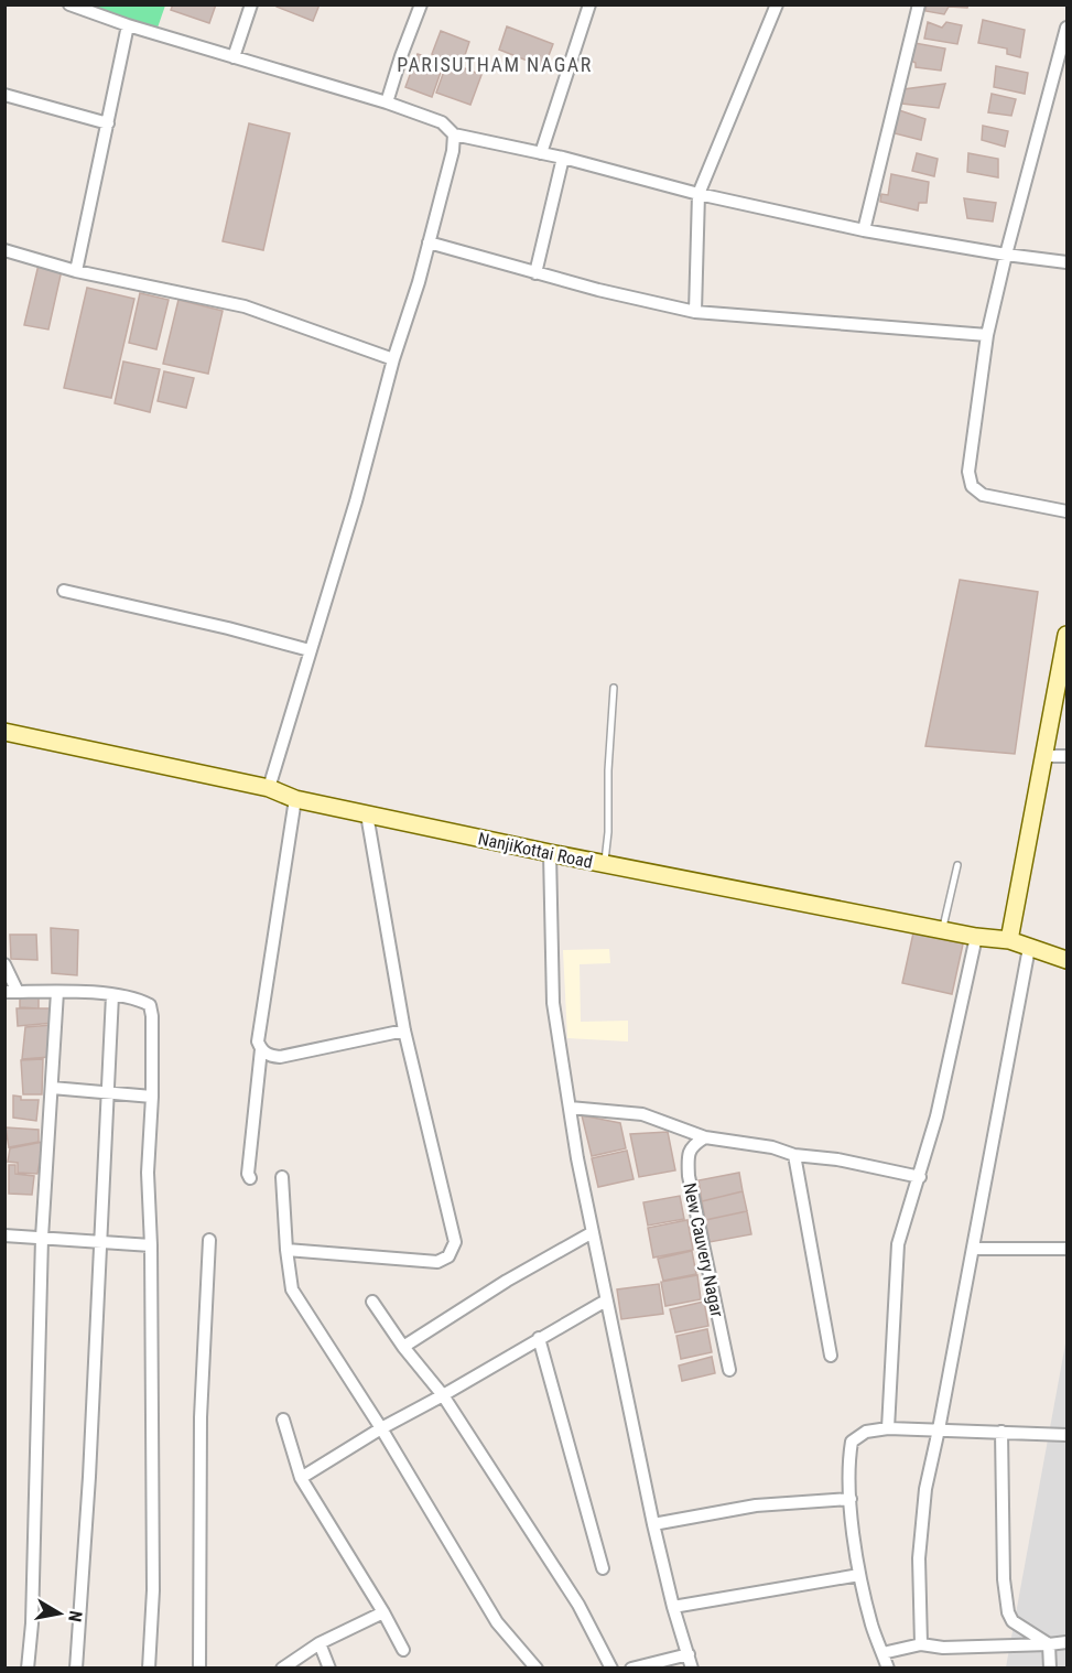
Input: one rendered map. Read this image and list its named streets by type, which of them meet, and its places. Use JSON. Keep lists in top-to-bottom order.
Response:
{
  "streets": {
    "main road": ["NanjiKottai Road"],
    "street": ["New Cauvery Nagar"]
  },
  "districts": ["PARISUTHAM NAGAR"],
  "north": "right"
}
